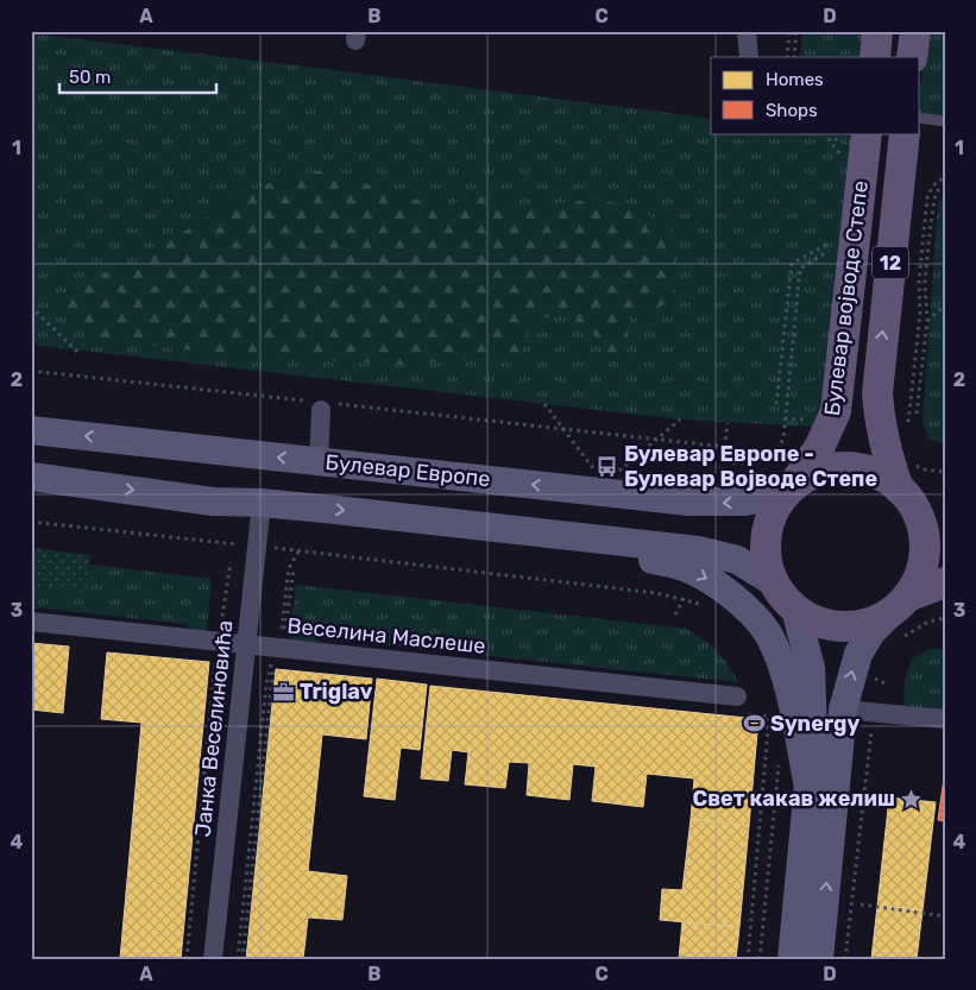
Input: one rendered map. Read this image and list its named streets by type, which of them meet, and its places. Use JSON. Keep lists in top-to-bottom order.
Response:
{
  "streets": {
    "main road": ["12", "Булевар војводе Степе", "Булевар Европе"],
    "street": ["Веселина Маслеше", "Јанка Веселиновића"]
  },
  "crossings": [
    ["12", "Булевар војводе Степе"],
    ["12", "Булевар Европе"],
    ["Булевар војводе Степе", "Булевар Европе"],
    ["Веселина Маслеше", "Јанка Веселиновића"]
  ],
  "places": {
    "bus stop": ["Булевар Европе - Булевар Војводе Степе"],
    "office": ["Triglav"],
    "sports": ["Synergy"],
    "place": ["Свет какав желиш"]
  },
  "legend": ["Homes", "Shops"],
  "scale_bar": "50 m",
  "grid": {
    "columns": [
      "A",
      "B",
      "C",
      "D"
    ],
    "rows": [
      "1",
      "2",
      "3",
      "4"
    ]
  }
}
